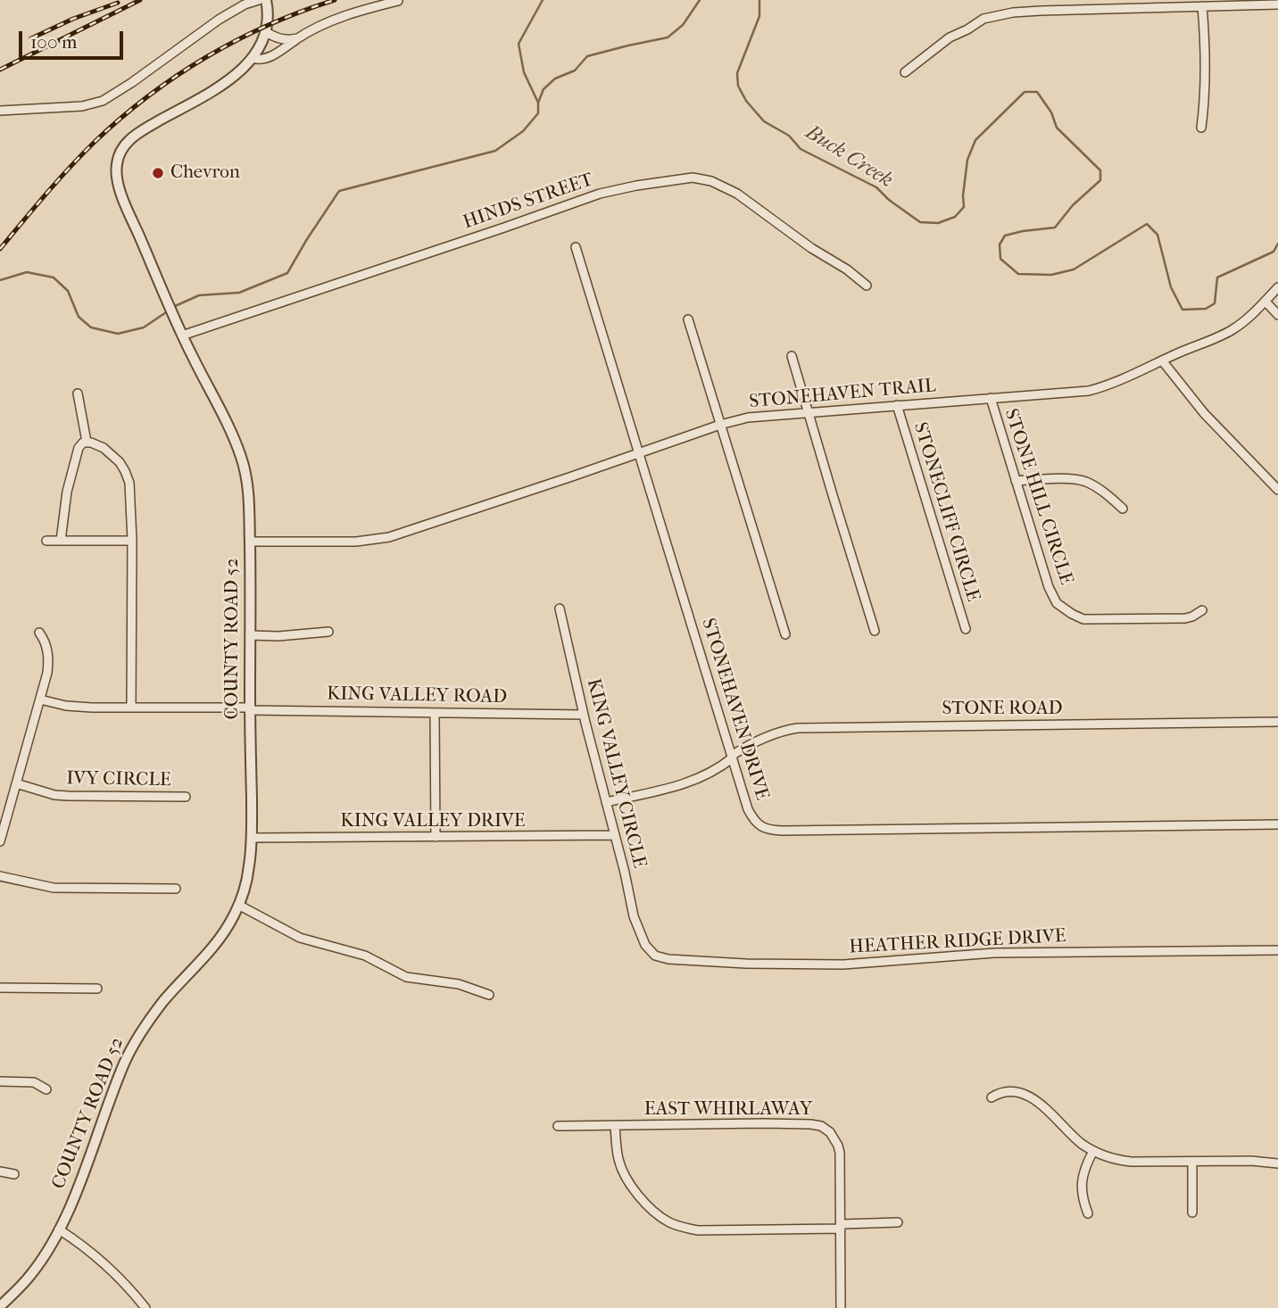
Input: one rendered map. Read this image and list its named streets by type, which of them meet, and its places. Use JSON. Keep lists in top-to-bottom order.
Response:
{
  "streets": {
    "street": [
      "HINDS STREET",
      "STONEHAVEN TRAIL",
      "STONE HILL CIRCLE",
      "STONECLIFF CIRCLE",
      "COUNTY ROAD 52",
      "KING VALLEY ROAD",
      "STONEHAVEN DRIVE",
      "STONE ROAD",
      "KING VALLEY CIRCLE",
      "IVY CIRCLE",
      "KING VALLEY DRIVE",
      "HEATHER RIDGE DRIVE",
      "EAST WHIRLAWAY"
    ]
  },
  "crossings": [
    ["HINDS STREET", "COUNTY ROAD 52"],
    ["STONEHAVEN TRAIL", "STONE HILL CIRCLE"],
    ["STONEHAVEN TRAIL", "STONECLIFF CIRCLE"],
    ["STONEHAVEN TRAIL", "COUNTY ROAD 52"],
    ["STONEHAVEN TRAIL", "STONEHAVEN DRIVE"],
    ["COUNTY ROAD 52", "KING VALLEY ROAD"],
    ["COUNTY ROAD 52", "KING VALLEY DRIVE"],
    ["KING VALLEY ROAD", "KING VALLEY CIRCLE"],
    ["STONEHAVEN DRIVE", "STONE ROAD"],
    ["STONE ROAD", "KING VALLEY CIRCLE"],
    ["KING VALLEY CIRCLE", "KING VALLEY DRIVE"],
    ["KING VALLEY CIRCLE", "HEATHER RIDGE DRIVE"]
  ],
  "water": ["Buck Creek"],
  "places": ["Chevron"],
  "scale_bar": "100 m"
}
